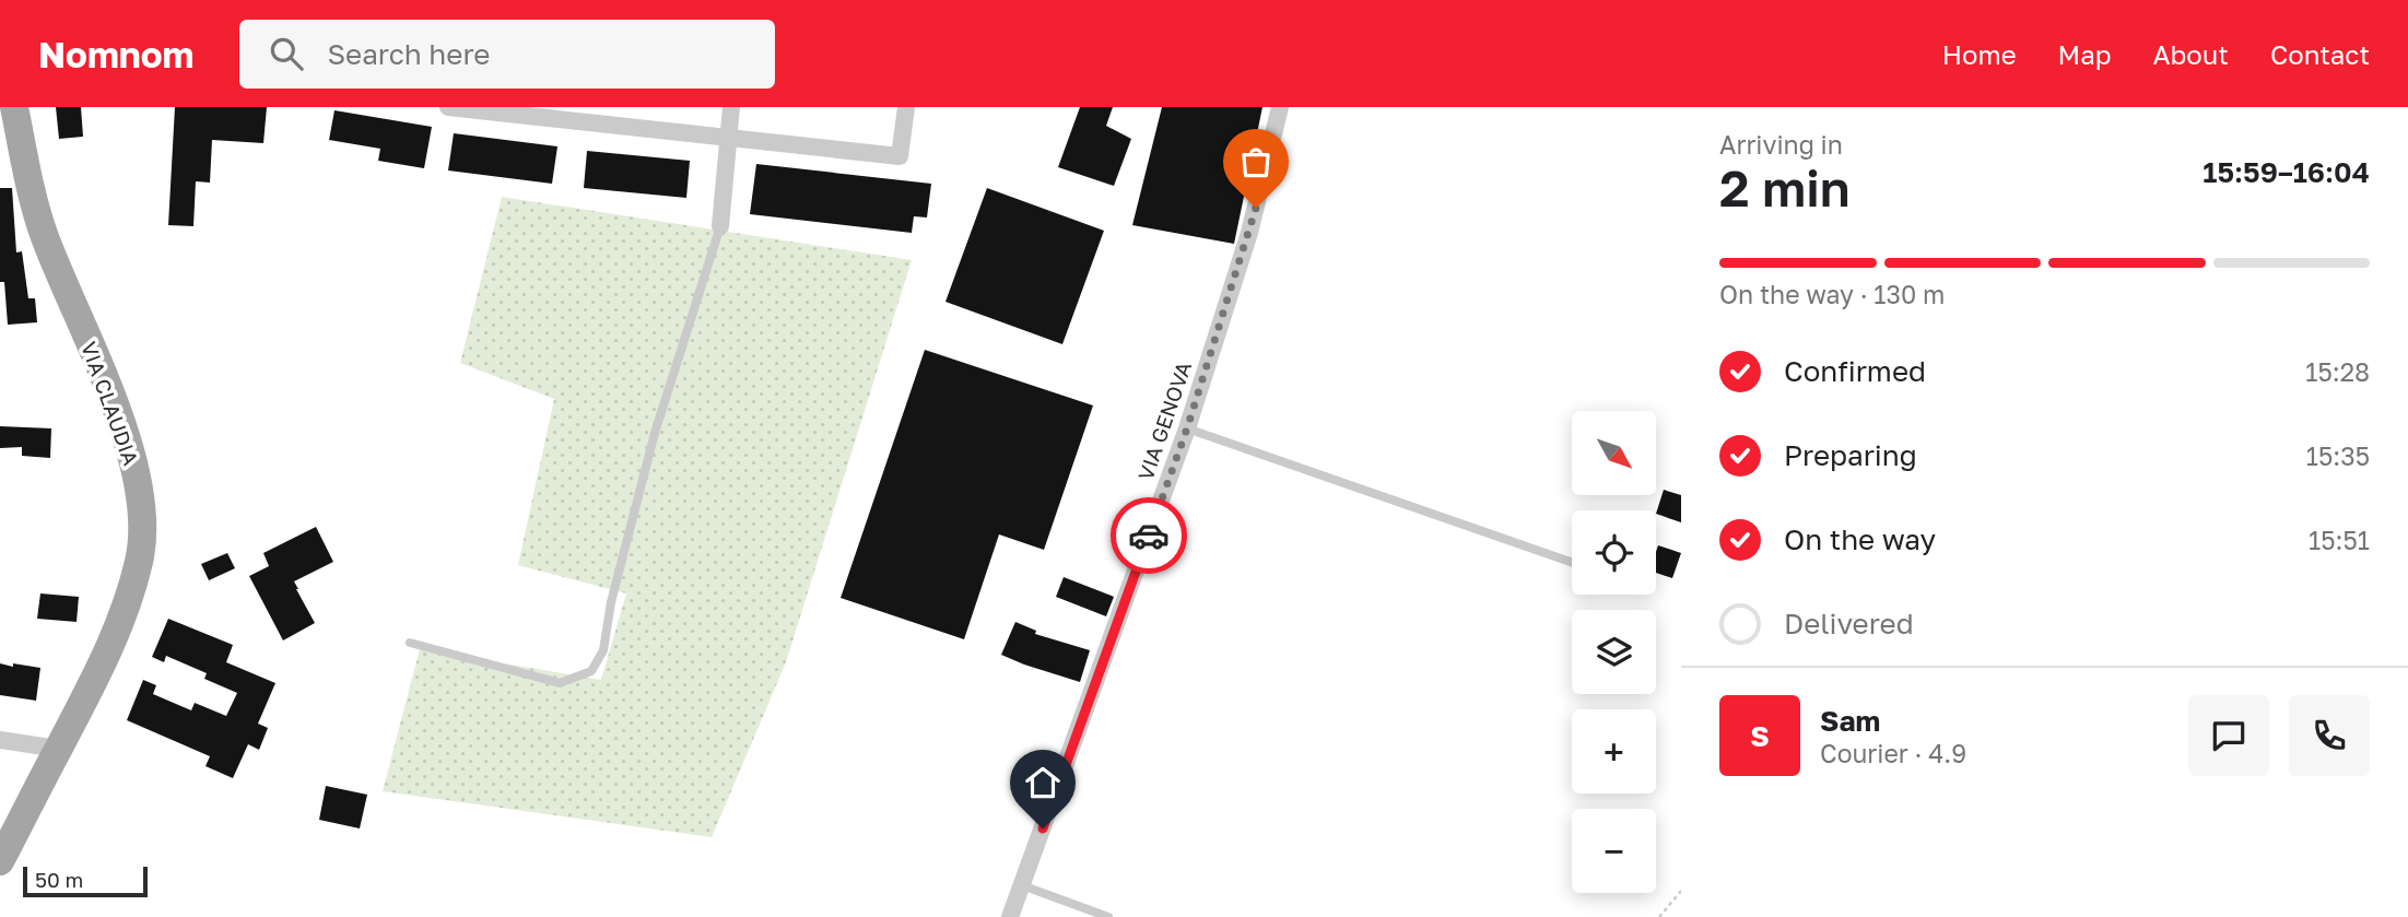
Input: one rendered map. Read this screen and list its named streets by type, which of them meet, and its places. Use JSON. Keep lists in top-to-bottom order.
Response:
{
  "streets": {
    "main road": ["VIA CLAUDIA"],
    "street": ["VIA GENOVA"]
  },
  "scale_bar": "50 m",
  "north": "bottom right",
  "page": {
    "header": "Nomnom",
    "search": "Search here",
    "nav": [
      "Home",
      "Map",
      "About",
      "Contact"
    ],
    "heading": ["2 min", "Arriving in", "15:59–16:04"],
    "panel": ["Sam", "Courier · 4.9"],
    "bar": "On the way · 130 m",
    "list": [
      ["Confirmed", "15:28"],
      ["Preparing", "15:35"],
      ["On the way", "15:51"],
      "Delivered"
    ],
    "map_buttons": ["+", "−"],
    "round": "S",
    "scale": "50 m"
  }
}
